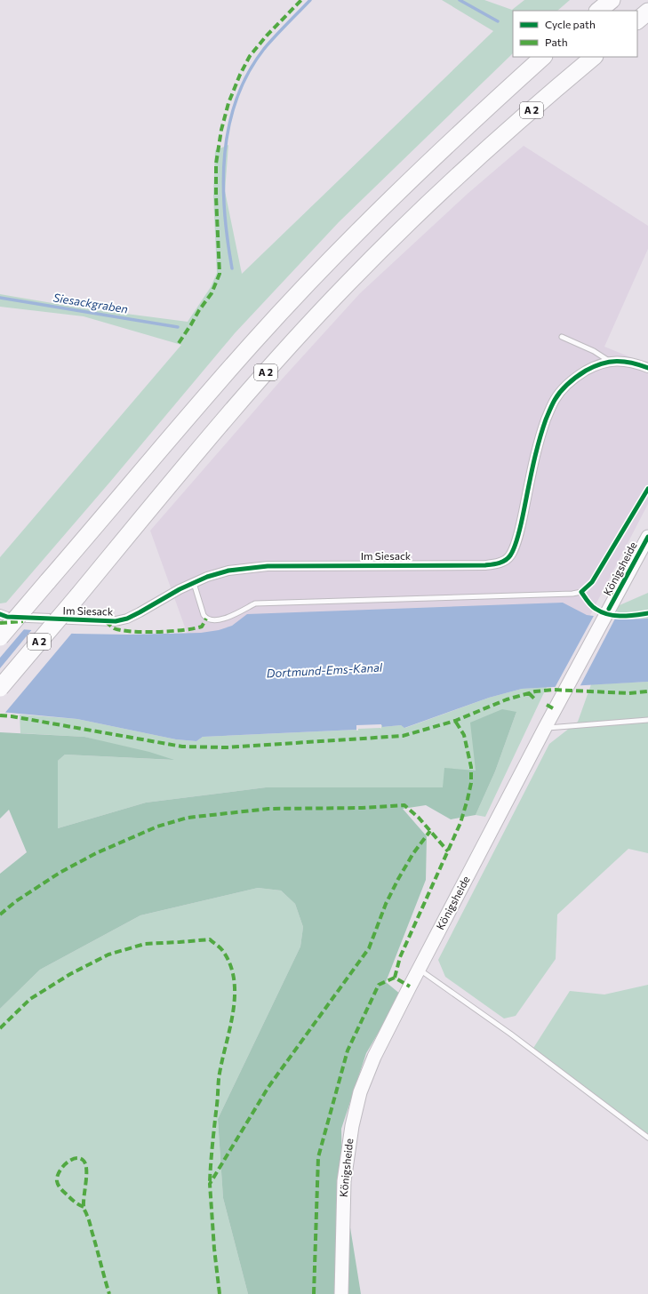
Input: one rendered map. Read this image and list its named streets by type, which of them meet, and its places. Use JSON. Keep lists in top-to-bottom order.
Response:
{
  "streets": {
    "highway": ["A 2"],
    "main road": ["Königsheide"],
    "street": ["Im Siesack"]
  },
  "water": ["Siesackgraben", "Dortmund-Ems-Kanal"],
  "legend": ["Cycle path", "Path"]
}
